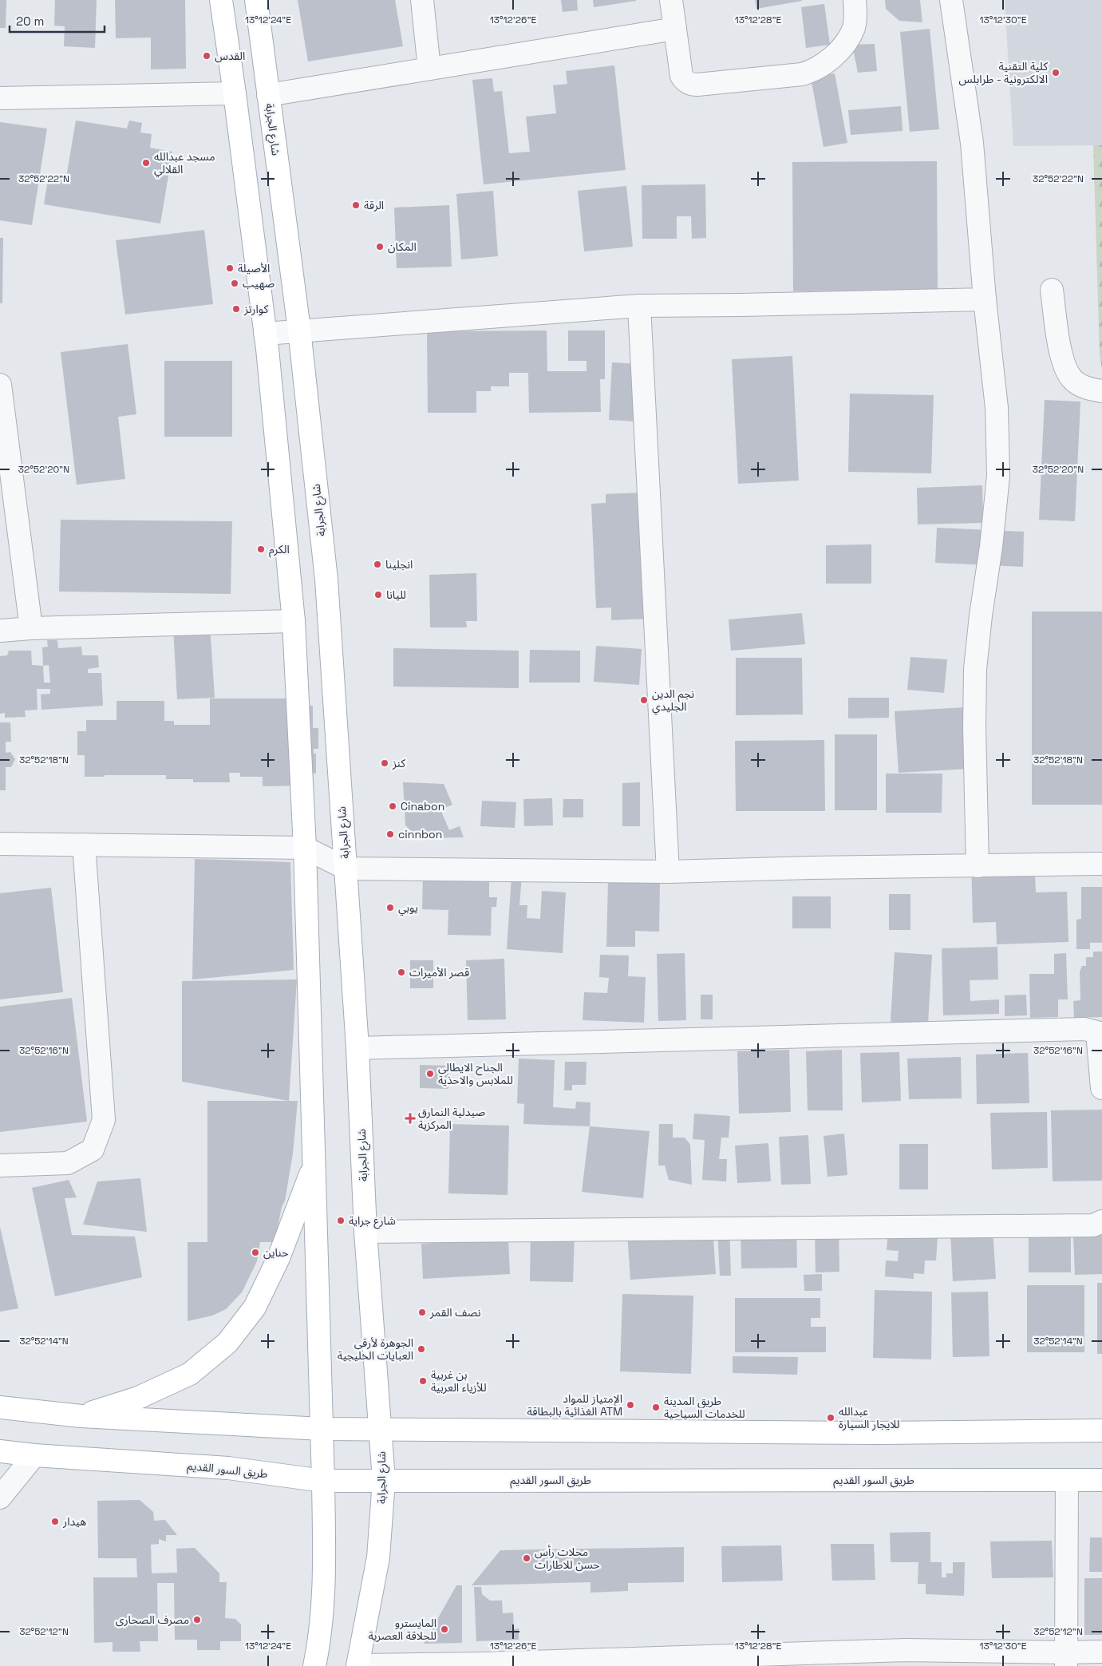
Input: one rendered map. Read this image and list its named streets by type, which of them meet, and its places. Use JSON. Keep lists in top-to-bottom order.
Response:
{
  "streets": {
    "main road": ["شارع الجرابة", "طريق السور القديم"]
  },
  "crossings": [
    ["شارع الجرابة", "طريق السور القديم"]
  ],
  "places": {
    "other": [
      "القدس",
      "كلية التقنية الالكترونية - طرابلس",
      "مسجد عبدالله القلالي",
      "الرقة",
      "المكان",
      "الأصيلة",
      "صهيب",
      "كوارتز",
      "الكرم",
      "انجلينا",
      "لليانا",
      "نجم الدين الجليدي",
      "كنز",
      "Cinabon",
      "cinnbon",
      "يوبي",
      "قصر الأميرات",
      "الجناح الايطالي للملابس والاحذية",
      "شارع جراية",
      "حناين",
      "نصف القمر",
      "الجوهرة لأرقى العبايات الخليجية",
      "بن غربية للأزياء العربية",
      "الإمتياز للمواد الغذائية بالبطاقة ATM",
      "طريق المدينة للخدمات السياحية",
      "عبدالله للايجار السيارة",
      "هيدار",
      "محلات رأس حسن للاطارات",
      "مصرف الصحارى",
      "المايسترو للحلاقة العصرية"
    ],
    "health": ["صيدلية النمارق المركزية"]
  },
  "scale_bar": "20 m",
  "coordinates": [
    "13°12'24\"E",
    "13°12'26\"E",
    "13°12'28\"E",
    "13°12'30\"E",
    "32°52'22\"N",
    "32°52'20\"N",
    "32°52'18\"N",
    "32°52'16\"N",
    "32°52'14\"N",
    "32°52'12\"N"
  ]
}
